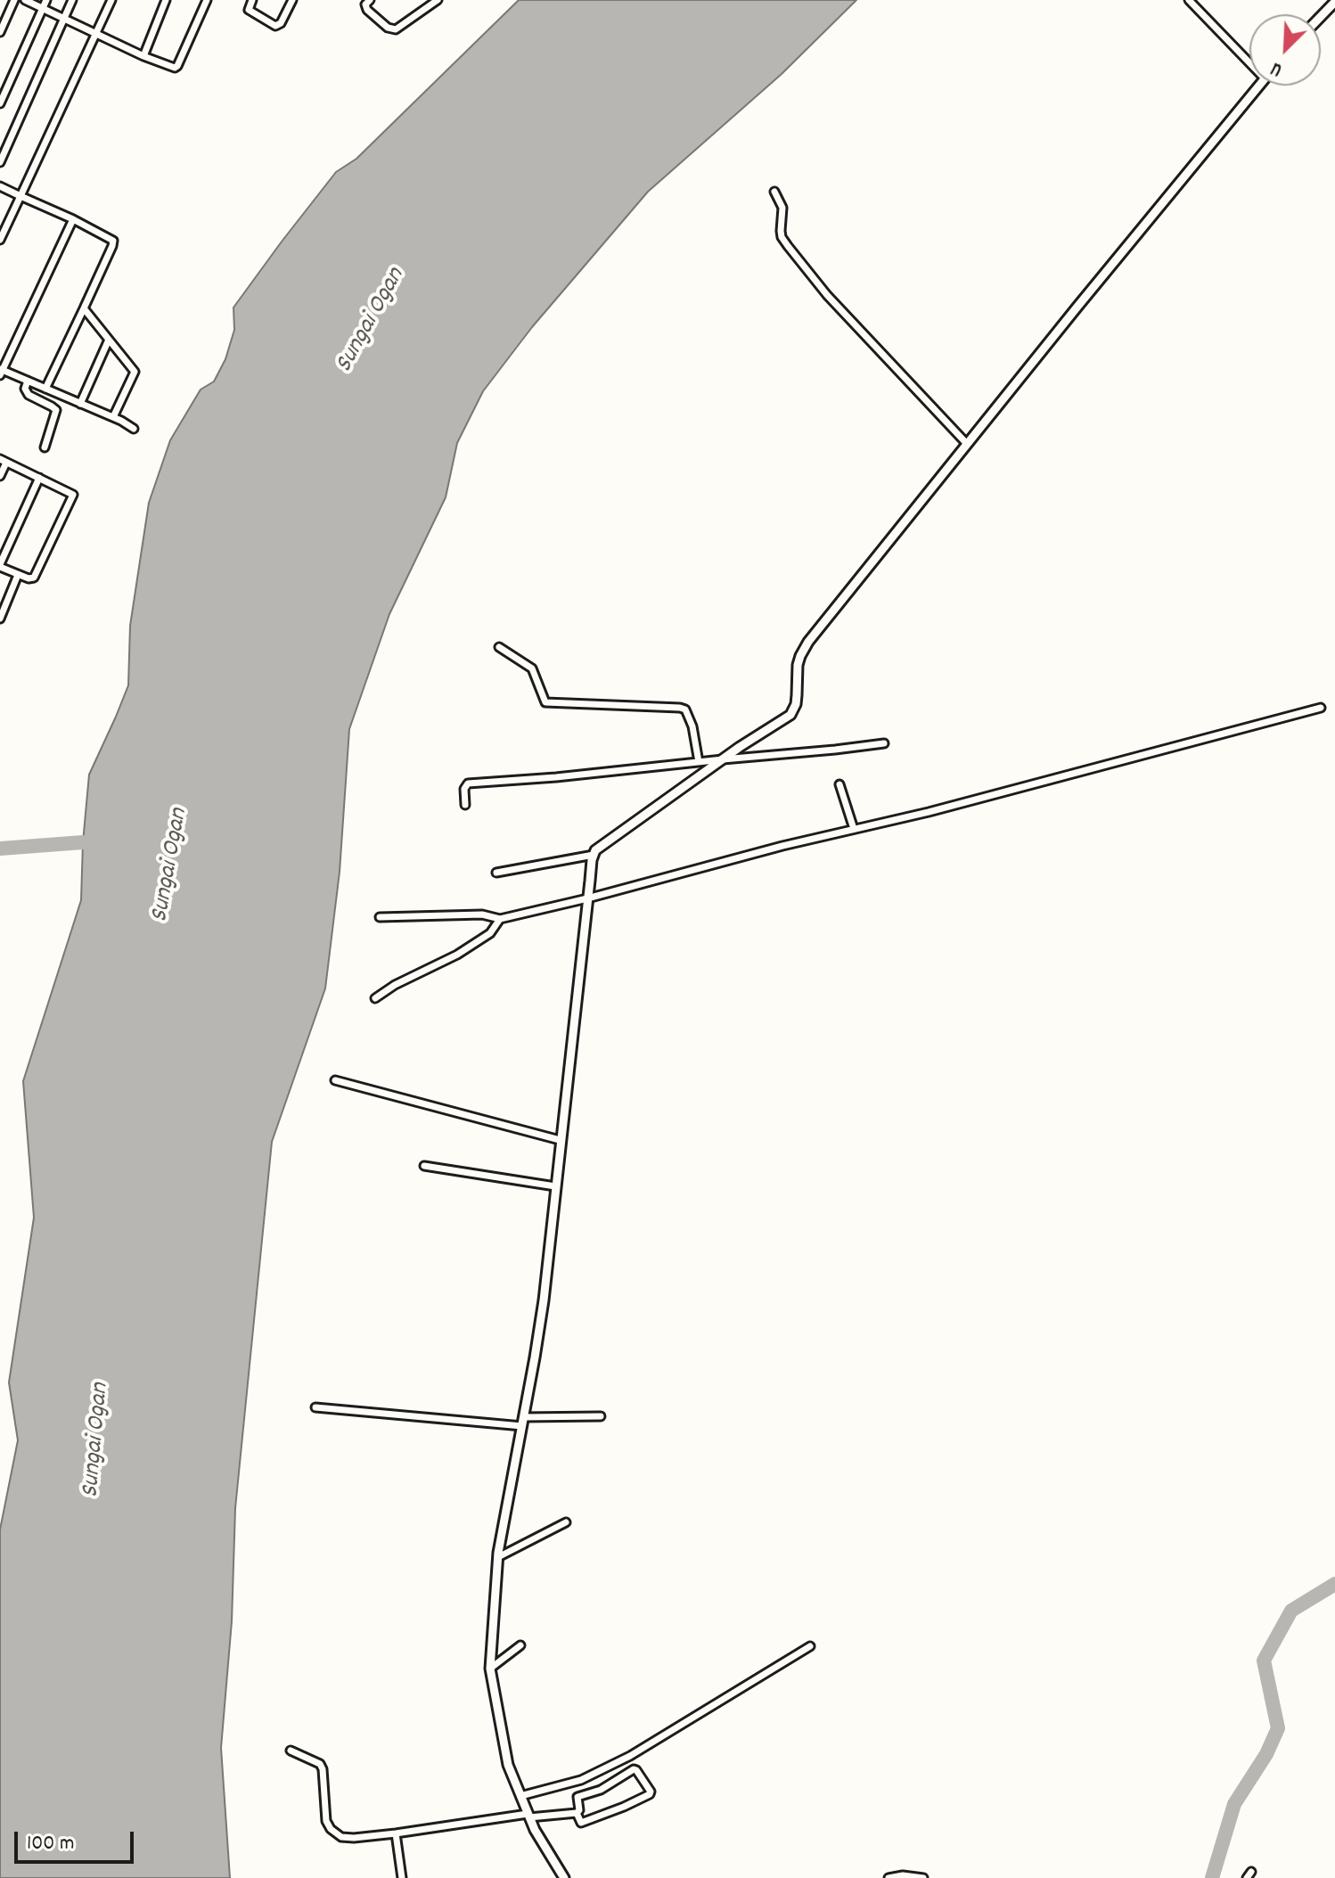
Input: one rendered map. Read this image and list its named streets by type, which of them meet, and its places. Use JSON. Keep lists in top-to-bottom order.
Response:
{
  "water": ["Sungai Ogan"],
  "scale_bar": "100 m",
  "north": "bottom left"
}
